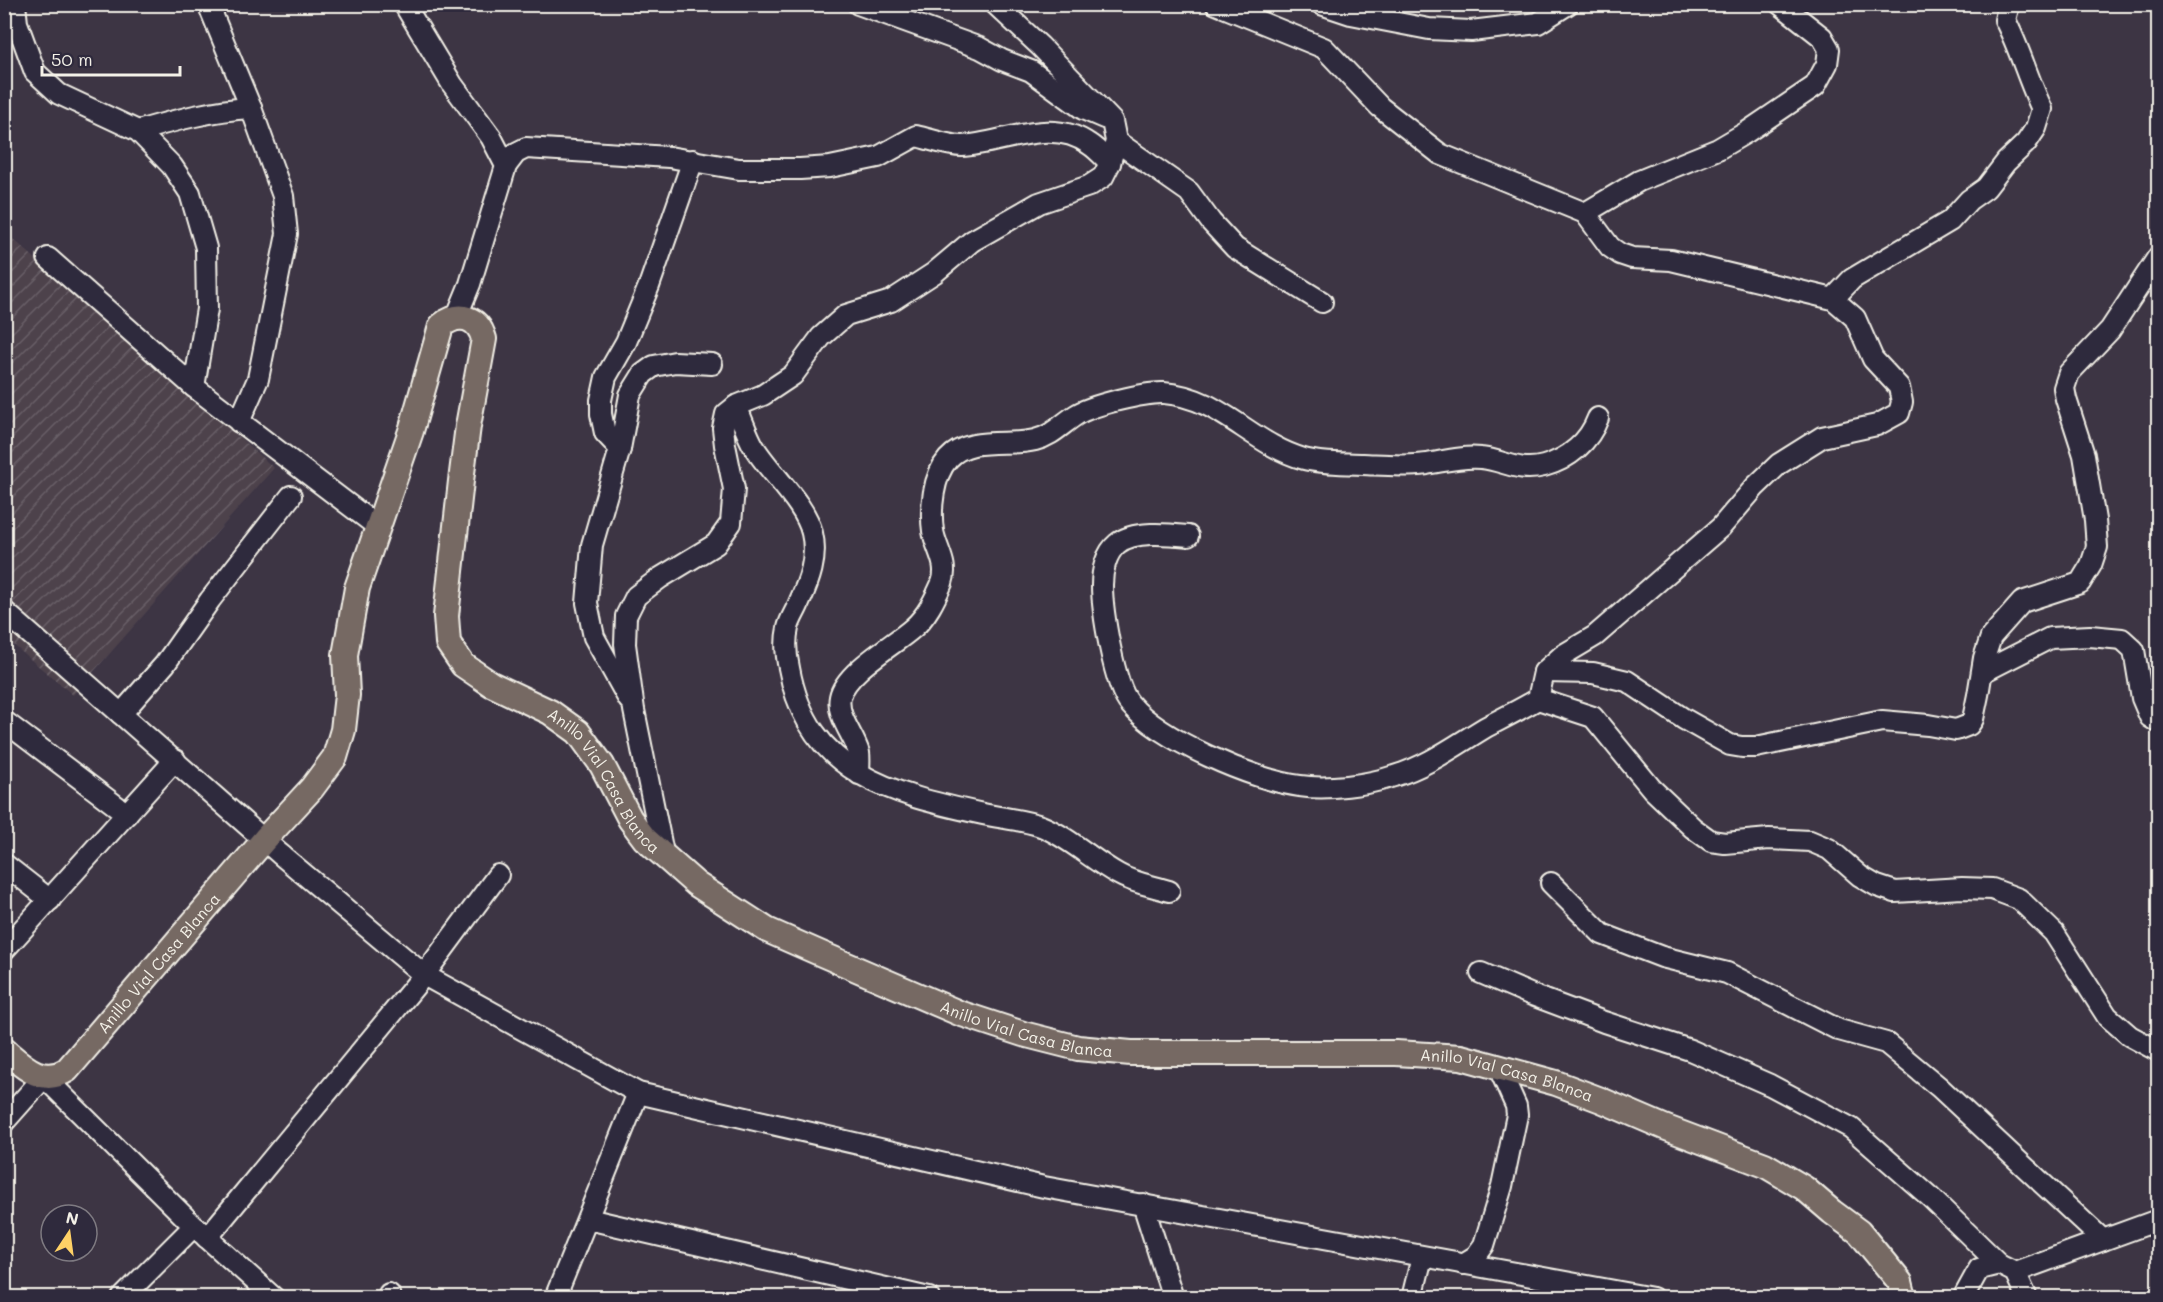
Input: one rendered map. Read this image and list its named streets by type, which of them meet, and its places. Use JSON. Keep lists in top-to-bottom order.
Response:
{
  "streets": {
    "main road": ["Anillo Vial Casa Blanca"]
  },
  "scale_bar": "50 m",
  "north": "top"
}
